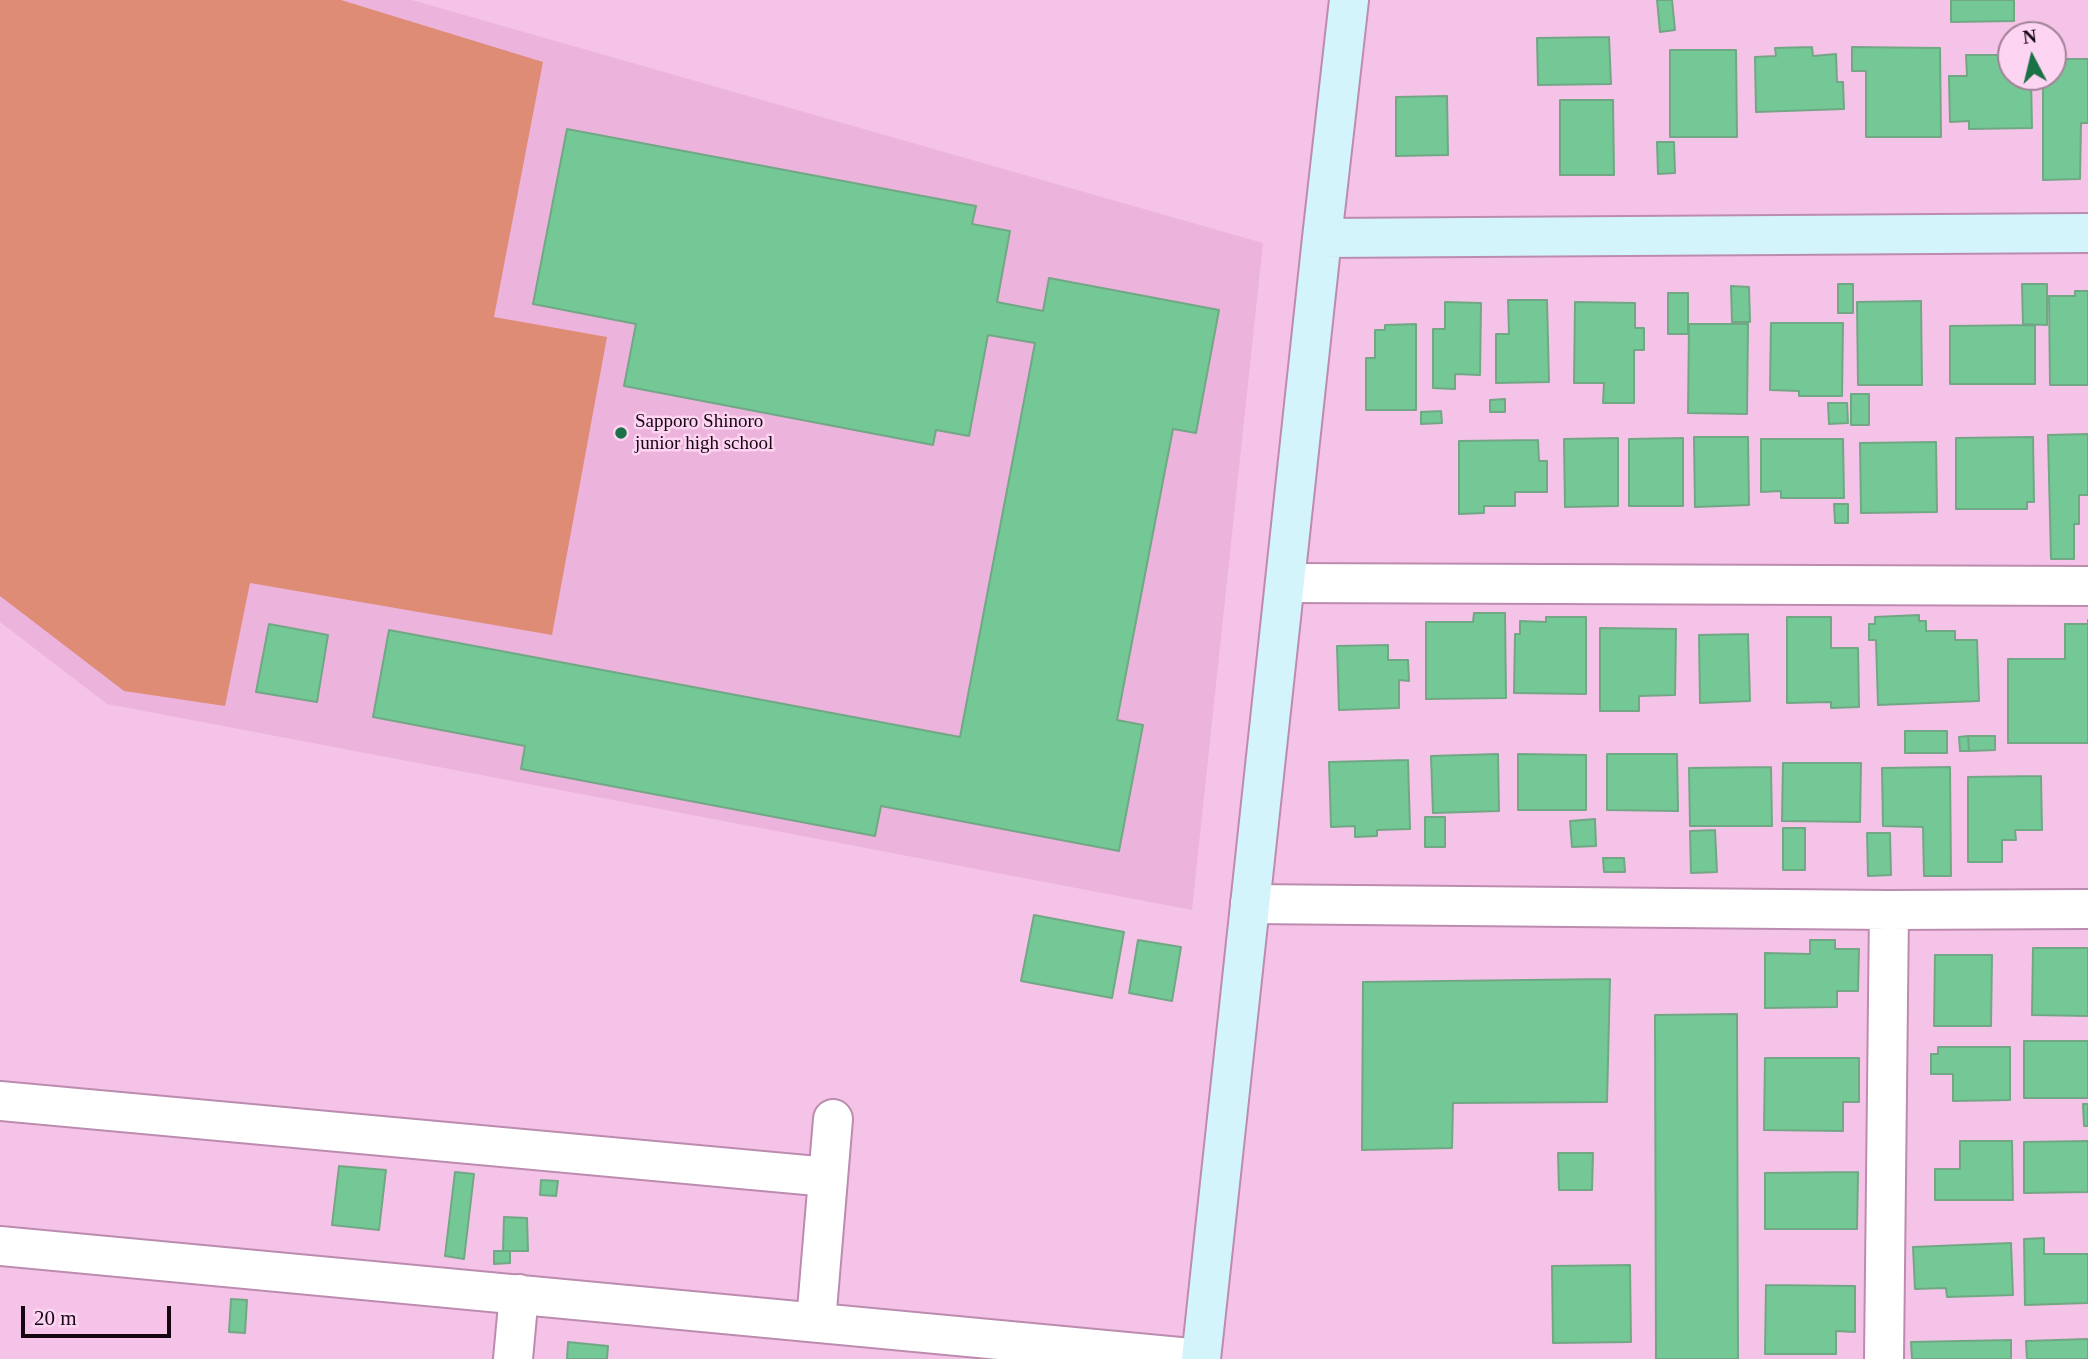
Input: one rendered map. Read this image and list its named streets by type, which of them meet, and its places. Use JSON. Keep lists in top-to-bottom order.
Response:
{
  "places": ["Sapporo Shinoro junior high school"],
  "scale_bar": "20 m",
  "north": "top"
}
